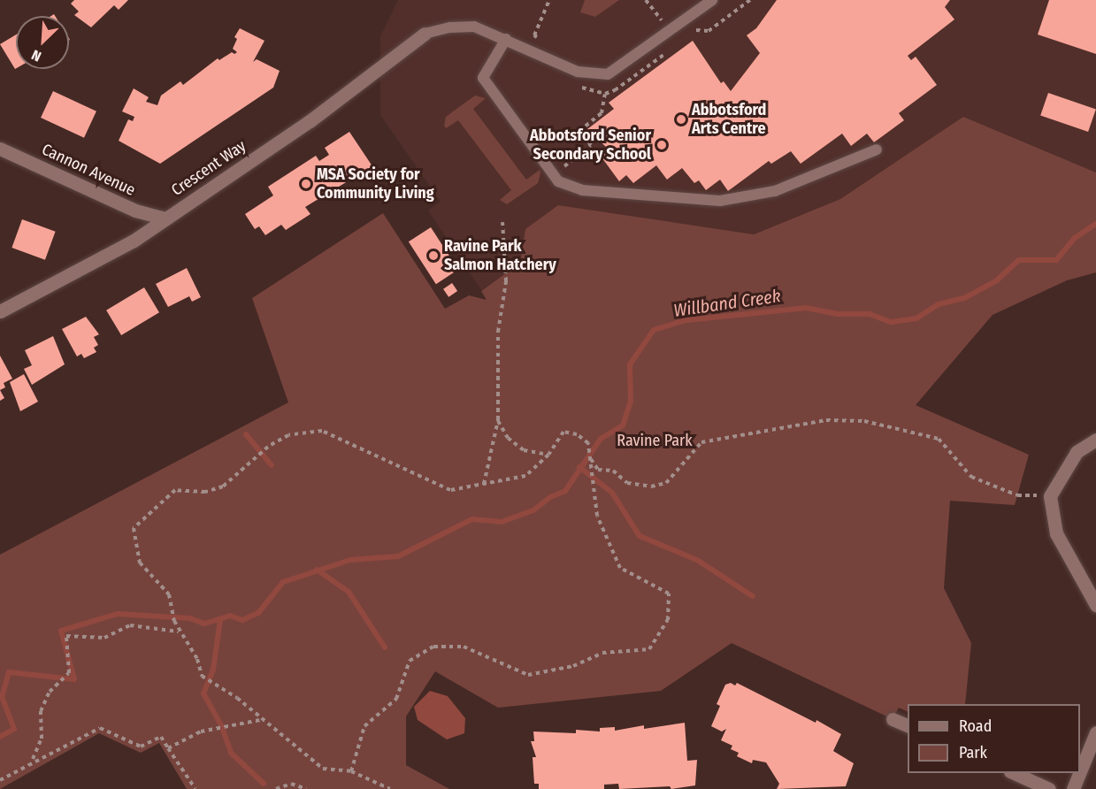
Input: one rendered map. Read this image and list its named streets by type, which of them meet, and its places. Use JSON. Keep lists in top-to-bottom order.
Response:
{
  "streets": {
    "street": ["Crescent Way", "Cannon Avenue"]
  },
  "crossings": [
    ["Crescent Way", "Cannon Avenue"]
  ],
  "water": ["Willband Creek"],
  "parks": ["Ravine Park"],
  "places": [
    "Abbotsford Arts Centre",
    "Abbotsford Senior Secondary School",
    "MSA Society for Community Living",
    "Ravine Park Salmon Hatchery"
  ],
  "legend": ["Road", "Park"],
  "north": "bottom left"
}
